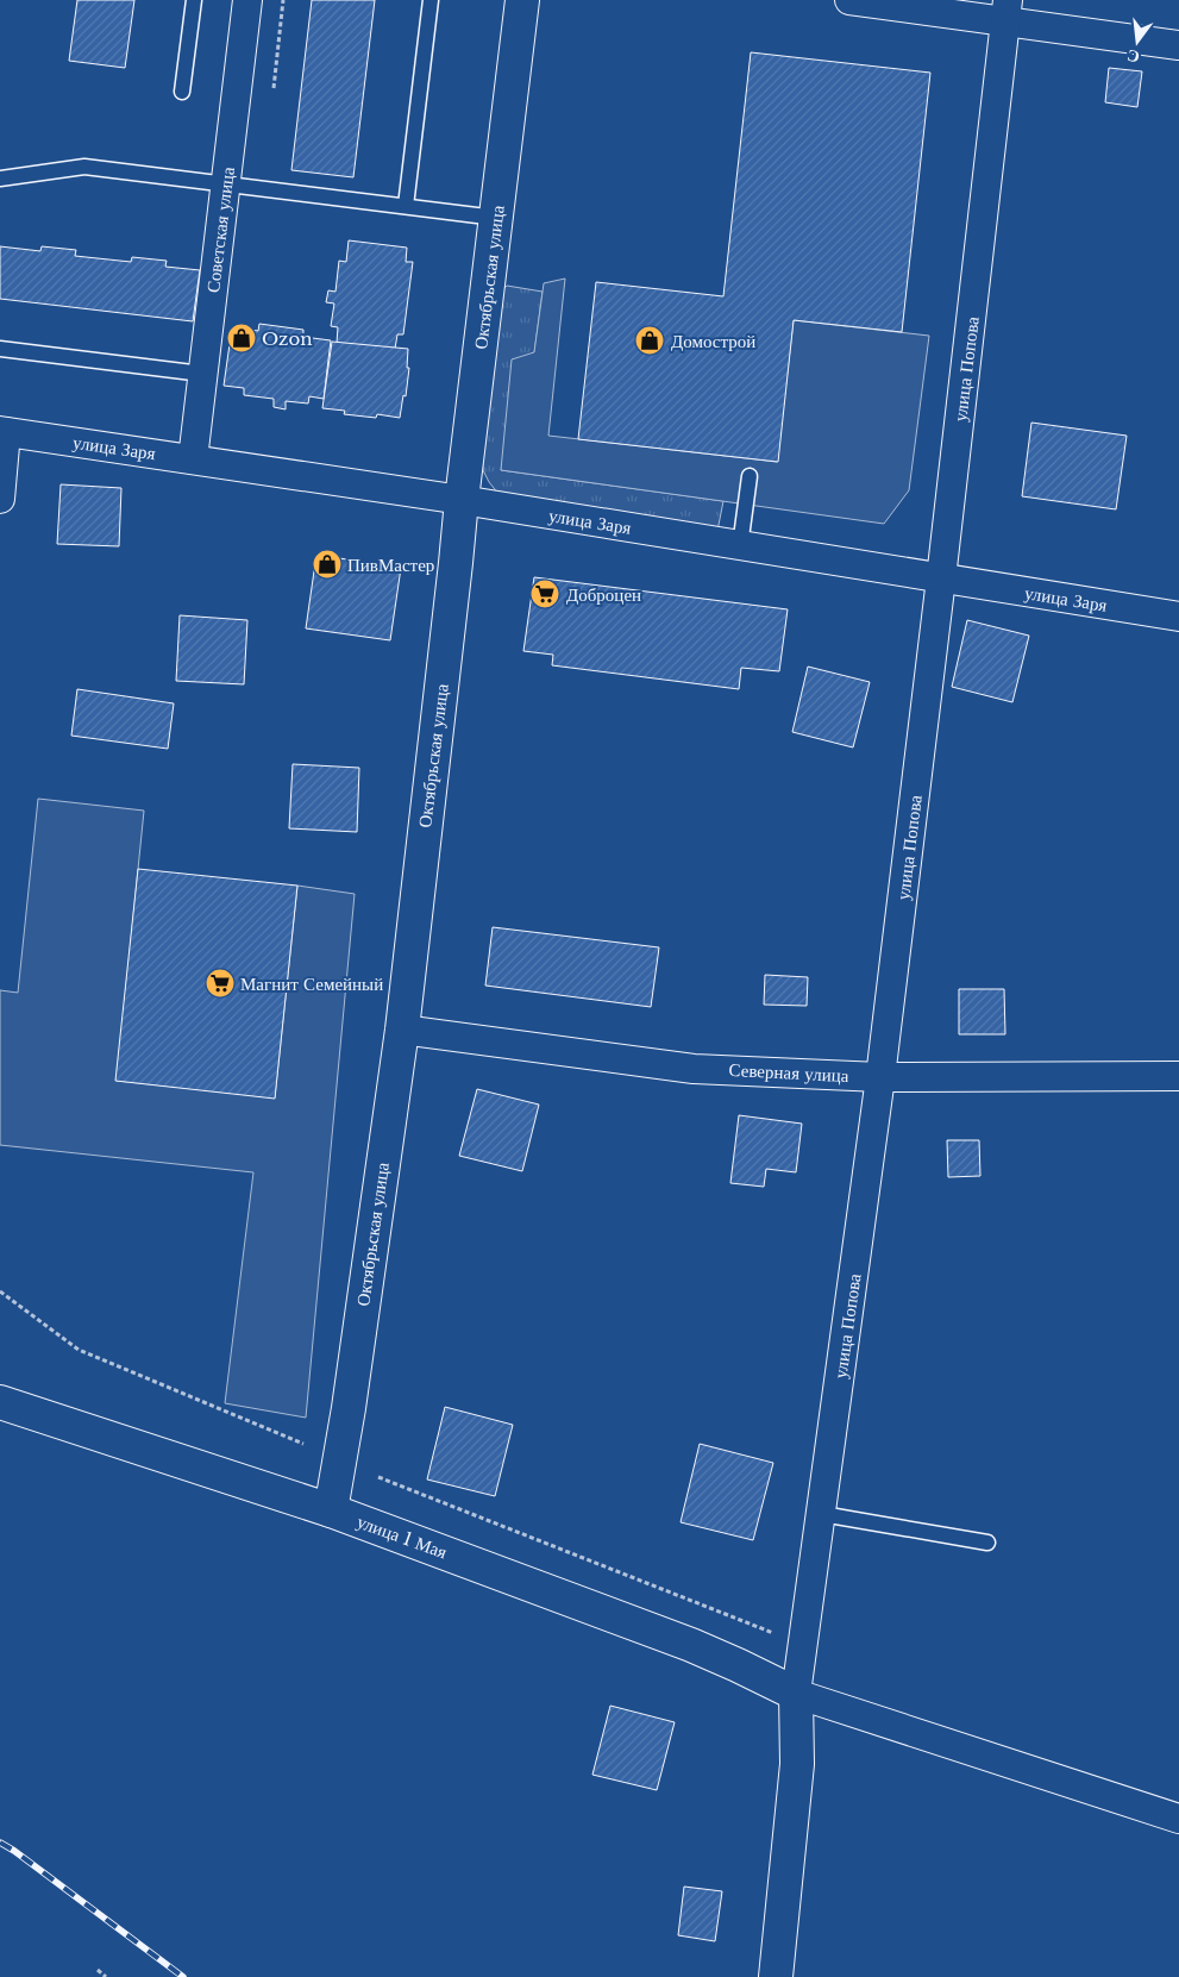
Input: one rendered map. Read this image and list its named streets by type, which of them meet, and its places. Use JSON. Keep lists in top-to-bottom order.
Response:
{
  "streets": {
    "main road": ["Октябрьская улица", "улица 1 Мая"],
    "street": [
      "Советская улица",
      "улица Попова",
      "улица Заря",
      "Северная улица"
    ]
  },
  "crossings": [
    ["Советская улица", "улица Заря"],
    ["Октябрьская улица", "улица Заря"],
    ["Октябрьская улица", "Северная улица"],
    ["Октябрьская улица", "улица 1 Мая"],
    ["улица Попова", "улица Заря"],
    ["улица Попова", "Северная улица"],
    ["улица Попова", "улица 1 Мая"]
  ],
  "places": {
    "shop": ["Ozon", "Домострой", "ПивМастер"],
    "supermarket": ["Доброцен", "Магнит Семейный"]
  },
  "north": "bottom"
}
